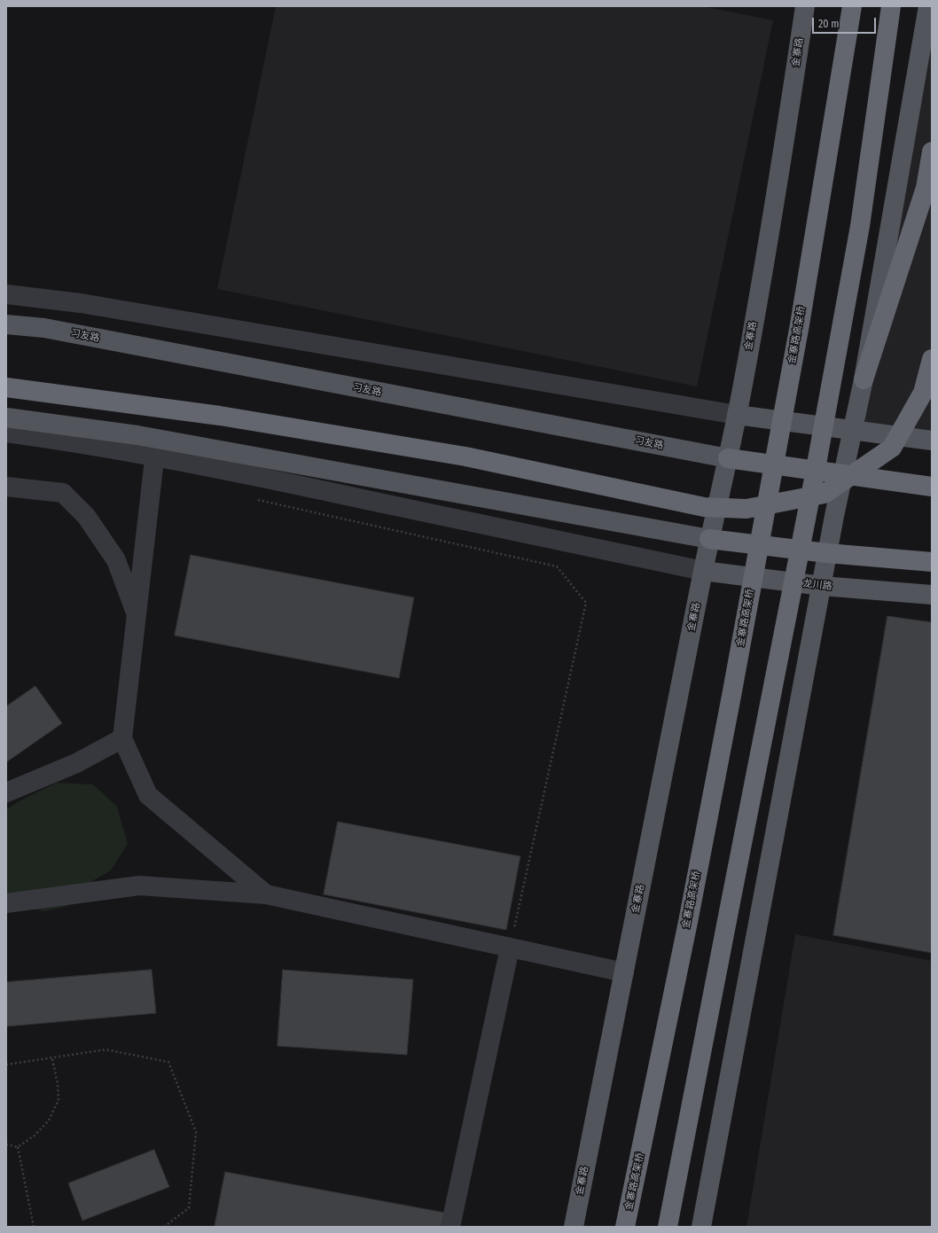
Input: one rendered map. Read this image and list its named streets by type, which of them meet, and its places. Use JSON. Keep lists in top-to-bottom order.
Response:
{
  "streets": {
    "highway": ["金寨路高架桥"],
    "main road": ["金寨路", "习友路", "龙川路"]
  },
  "crossings": [
    ["金寨路", "习友路"],
    ["金寨路", "龙川路"]
  ],
  "scale_bar": "20 m"
}
